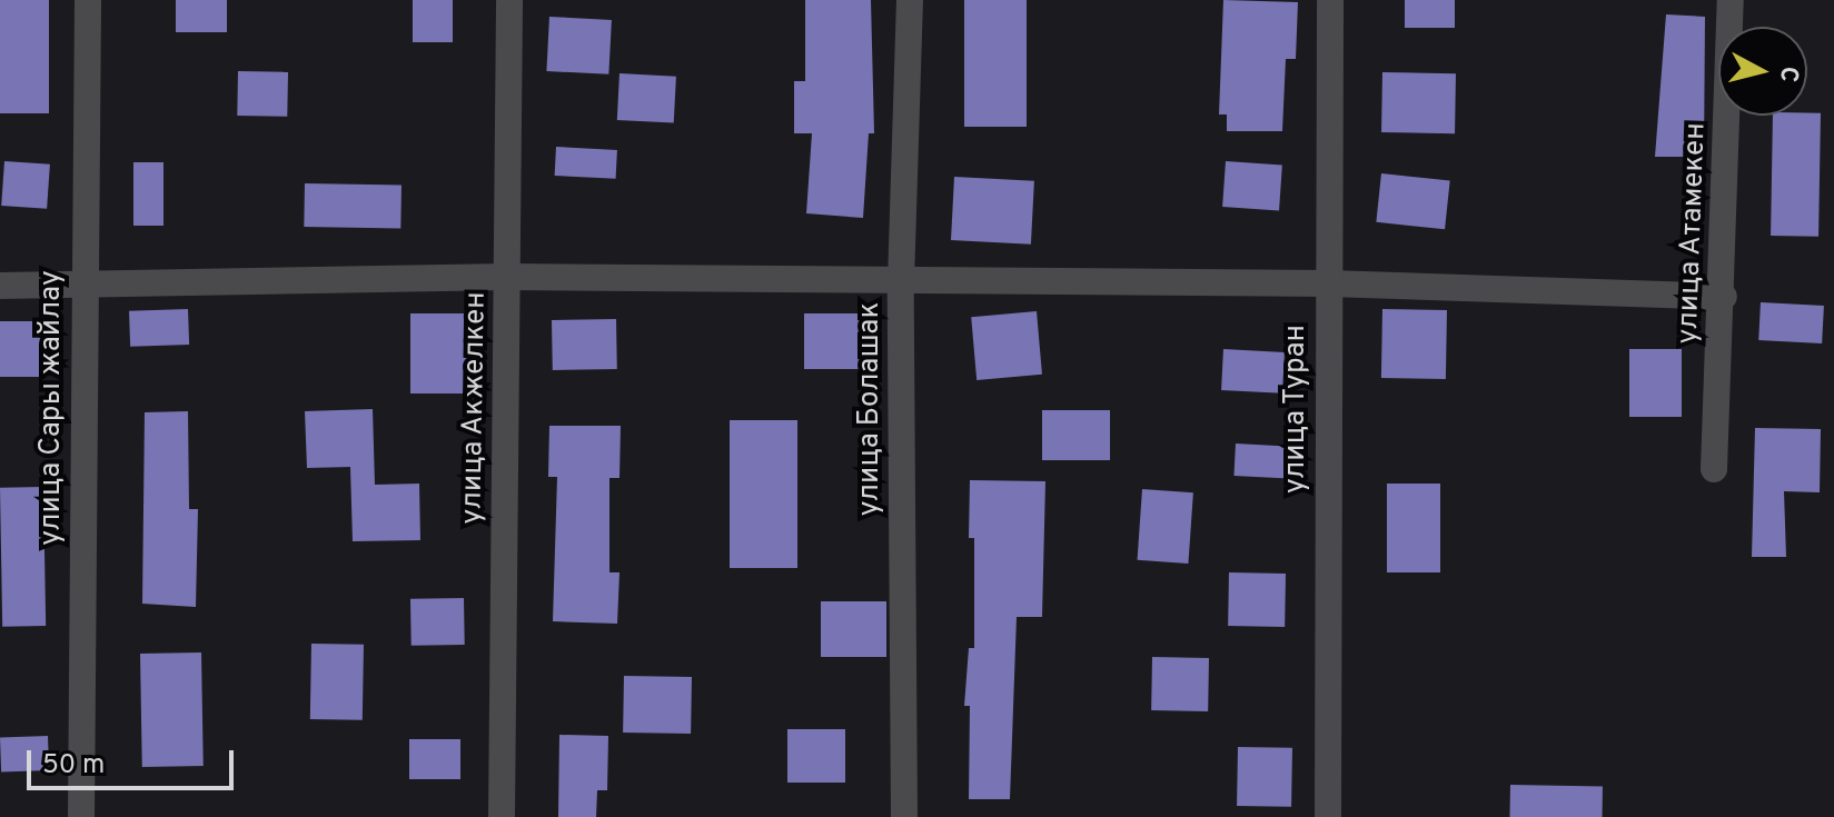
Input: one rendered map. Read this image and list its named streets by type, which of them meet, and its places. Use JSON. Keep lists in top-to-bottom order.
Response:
{
  "streets": {
    "street": [
      "улица Атамекен",
      "улица Сары жайлау",
      "улица Акжелкен",
      "улица Болашак",
      "улица Туран"
    ]
  },
  "scale_bar": "50 m",
  "north": "right"
}
